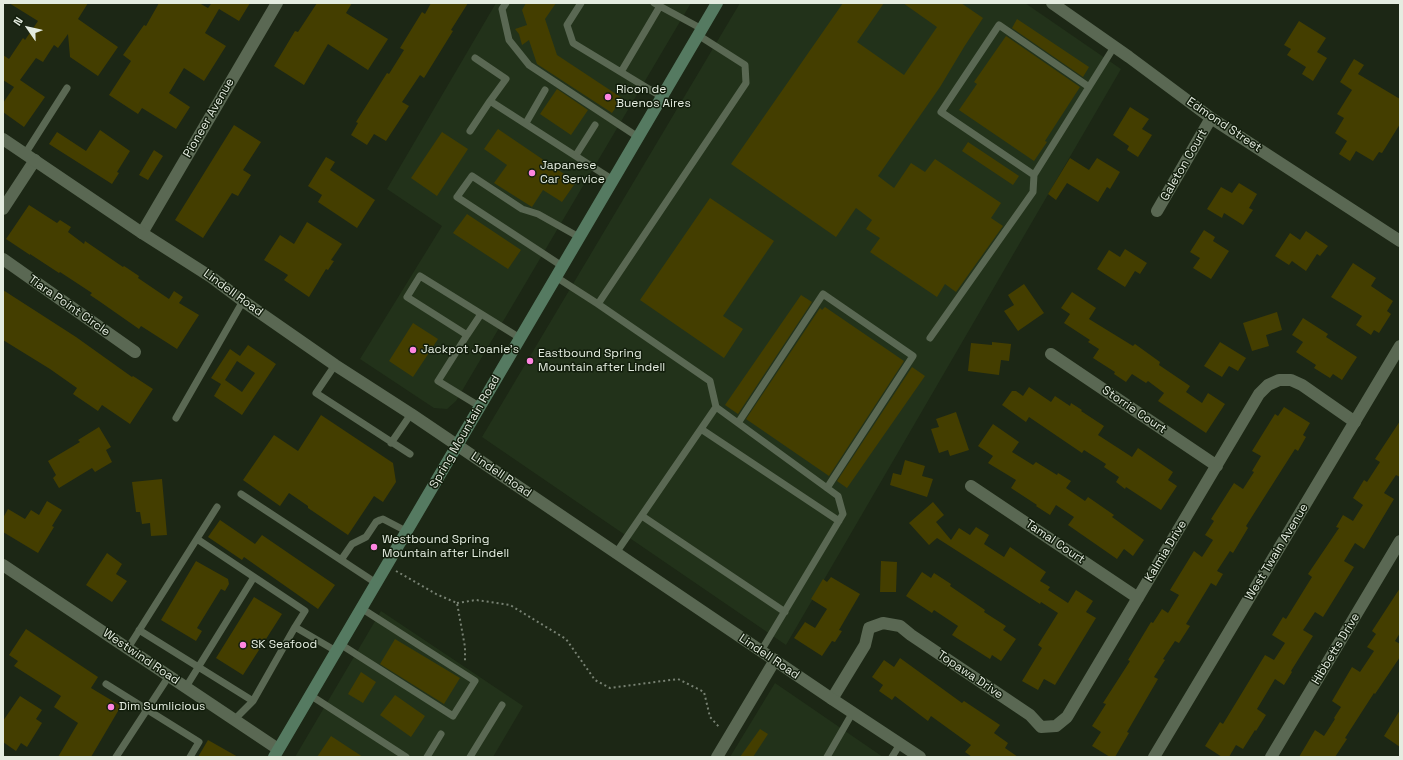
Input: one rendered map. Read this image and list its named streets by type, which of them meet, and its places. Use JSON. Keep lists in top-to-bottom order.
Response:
{
  "streets": {
    "main road": ["Spring Mountain Road"],
    "street": [
      "Pioneer Avenue",
      "Edmond Street",
      "Galeton Court",
      "Lindell Road",
      "Tiara Point Circle",
      "Storrie Court",
      "Tamal Court",
      "Kalmia Drive",
      "West Twain Avenue",
      "Hibbetts Drive",
      "Westwind Road",
      "Topawa Drive"
    ]
  },
  "crossings": [
    ["Pioneer Avenue", "Lindell Road"],
    ["Edmond Street", "Galeton Court"],
    ["Lindell Road", "Spring Mountain Road"],
    ["Lindell Road", "Topawa Drive"],
    ["Storrie Court", "Kalmia Drive"],
    ["Spring Mountain Road", "Westwind Road"],
    ["Tamal Court", "Kalmia Drive"],
    ["Kalmia Drive", "West Twain Avenue"],
    ["Kalmia Drive", "Topawa Drive"]
  ],
  "places": [
    "Ricon de Buenos Aires",
    "Japanese Car Service",
    "Jackpot Joanie's",
    "Eastbound Spring Mountain after Lindell",
    "Westbound Spring Mountain after Lindell",
    "SK Seafood",
    "Dim Sumlicious"
  ],
  "north": "top left"
}
